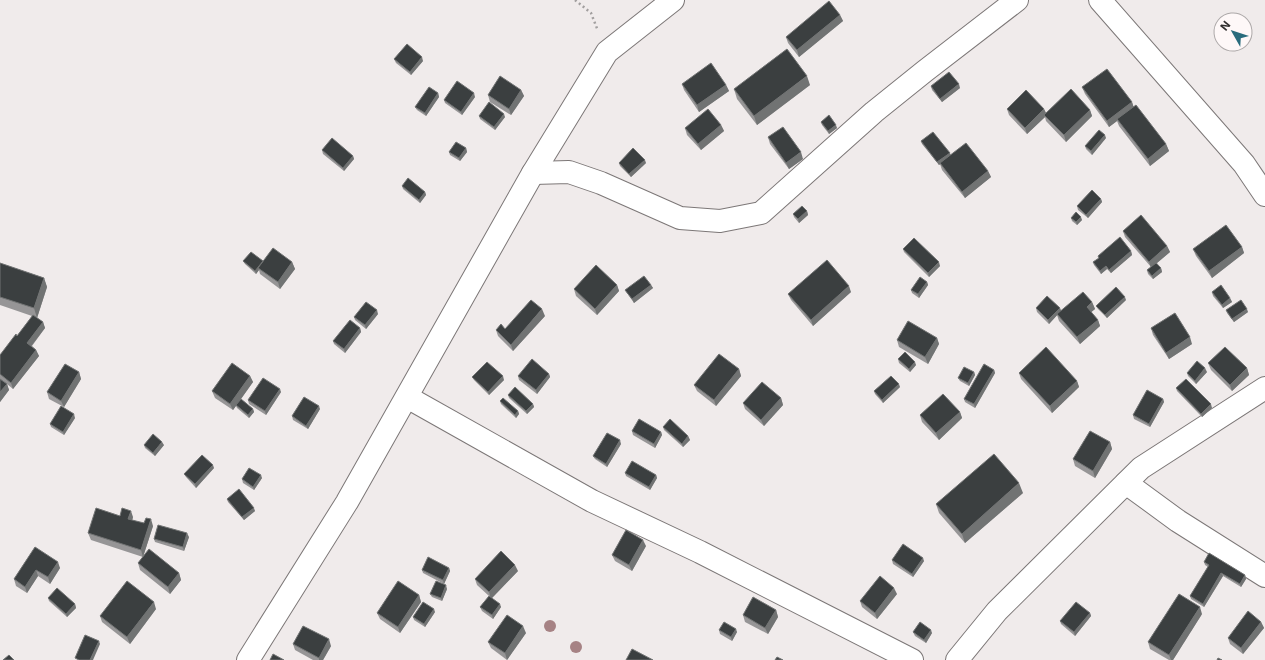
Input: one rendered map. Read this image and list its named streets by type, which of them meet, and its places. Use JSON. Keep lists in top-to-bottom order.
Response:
{
  "north": "top left"
}
